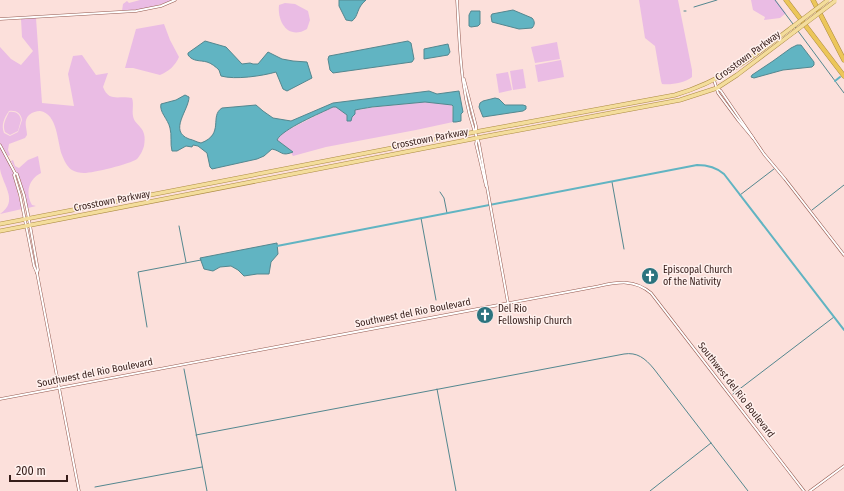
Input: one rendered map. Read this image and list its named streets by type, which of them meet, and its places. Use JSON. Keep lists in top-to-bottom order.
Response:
{
  "streets": {
    "main road": ["Crosstown Parkway"],
    "street": ["Southwest del Rio Boulevard"]
  },
  "places": {
    "church": ["Episcopal Church of the Nativity", "Del Rio Fellowship Church"]
  },
  "scale_bar": "200 m"
}
